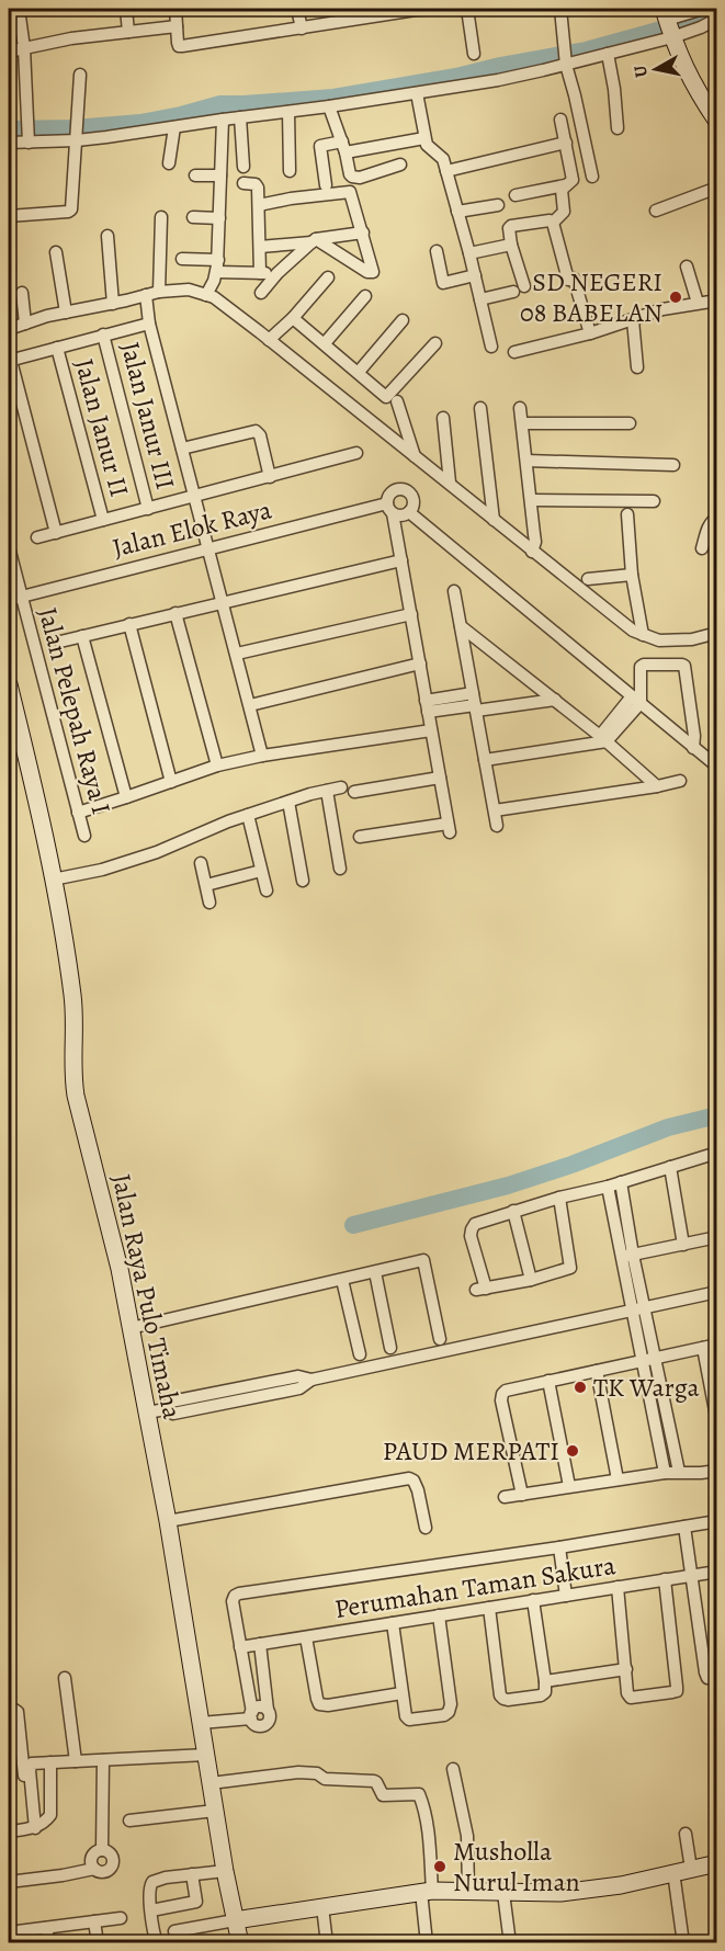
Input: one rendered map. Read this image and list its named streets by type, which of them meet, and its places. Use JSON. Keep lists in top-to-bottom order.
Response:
{
  "streets": {
    "street": [
      "Jalan Janur III",
      "Jalan Janur II",
      "Jalan Elok Raya",
      "Jalan Pelepah Raya I",
      "Jalan Raya Pulo Timaha",
      "Perumahan Taman Sakura"
    ]
  },
  "crossings": [
    ["Jalan Elok Raya", "Jalan Pelepah Raya I"]
  ],
  "places": [
    "SD NEGERI 08 BABELAN",
    "TK Warga",
    "PAUD MERPATI",
    "Musholla Nurul Iman"
  ],
  "north": "left"
}
